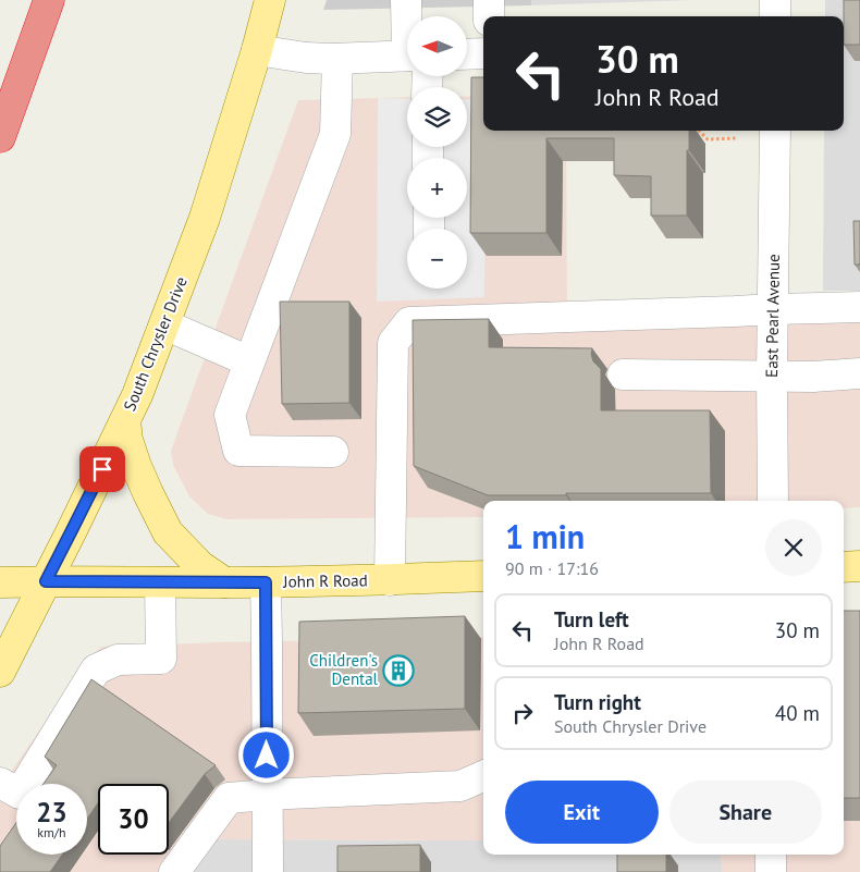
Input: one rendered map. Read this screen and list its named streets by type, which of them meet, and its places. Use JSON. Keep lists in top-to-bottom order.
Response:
{
  "streets": {
    "main road": ["South Chrysler Drive", "John R Road"],
    "street": ["East Pearl Avenue"]
  },
  "crossings": [
    ["South Chrysler Drive", "John R Road"]
  ],
  "places": {
    "building": ["Children's Dental"]
  },
  "north": "left",
  "page": {
    "map_buttons": ["+", "−"],
    "turn": ["30 m", "John R Road"],
    "heading": ["1 min", "90 m · 17:16"],
    "list": [
      {
        "name": "Turn left",
        "note": "John R Road",
        "value": "30 m"
      },
      {
        "name": "Turn right",
        "note": "South Chrysler Drive",
        "value": "40 m"
      }
    ],
    "buttons": ["Exit", "Share"],
    "speed": "23 km/h",
    "limit": "30"
  }
}
